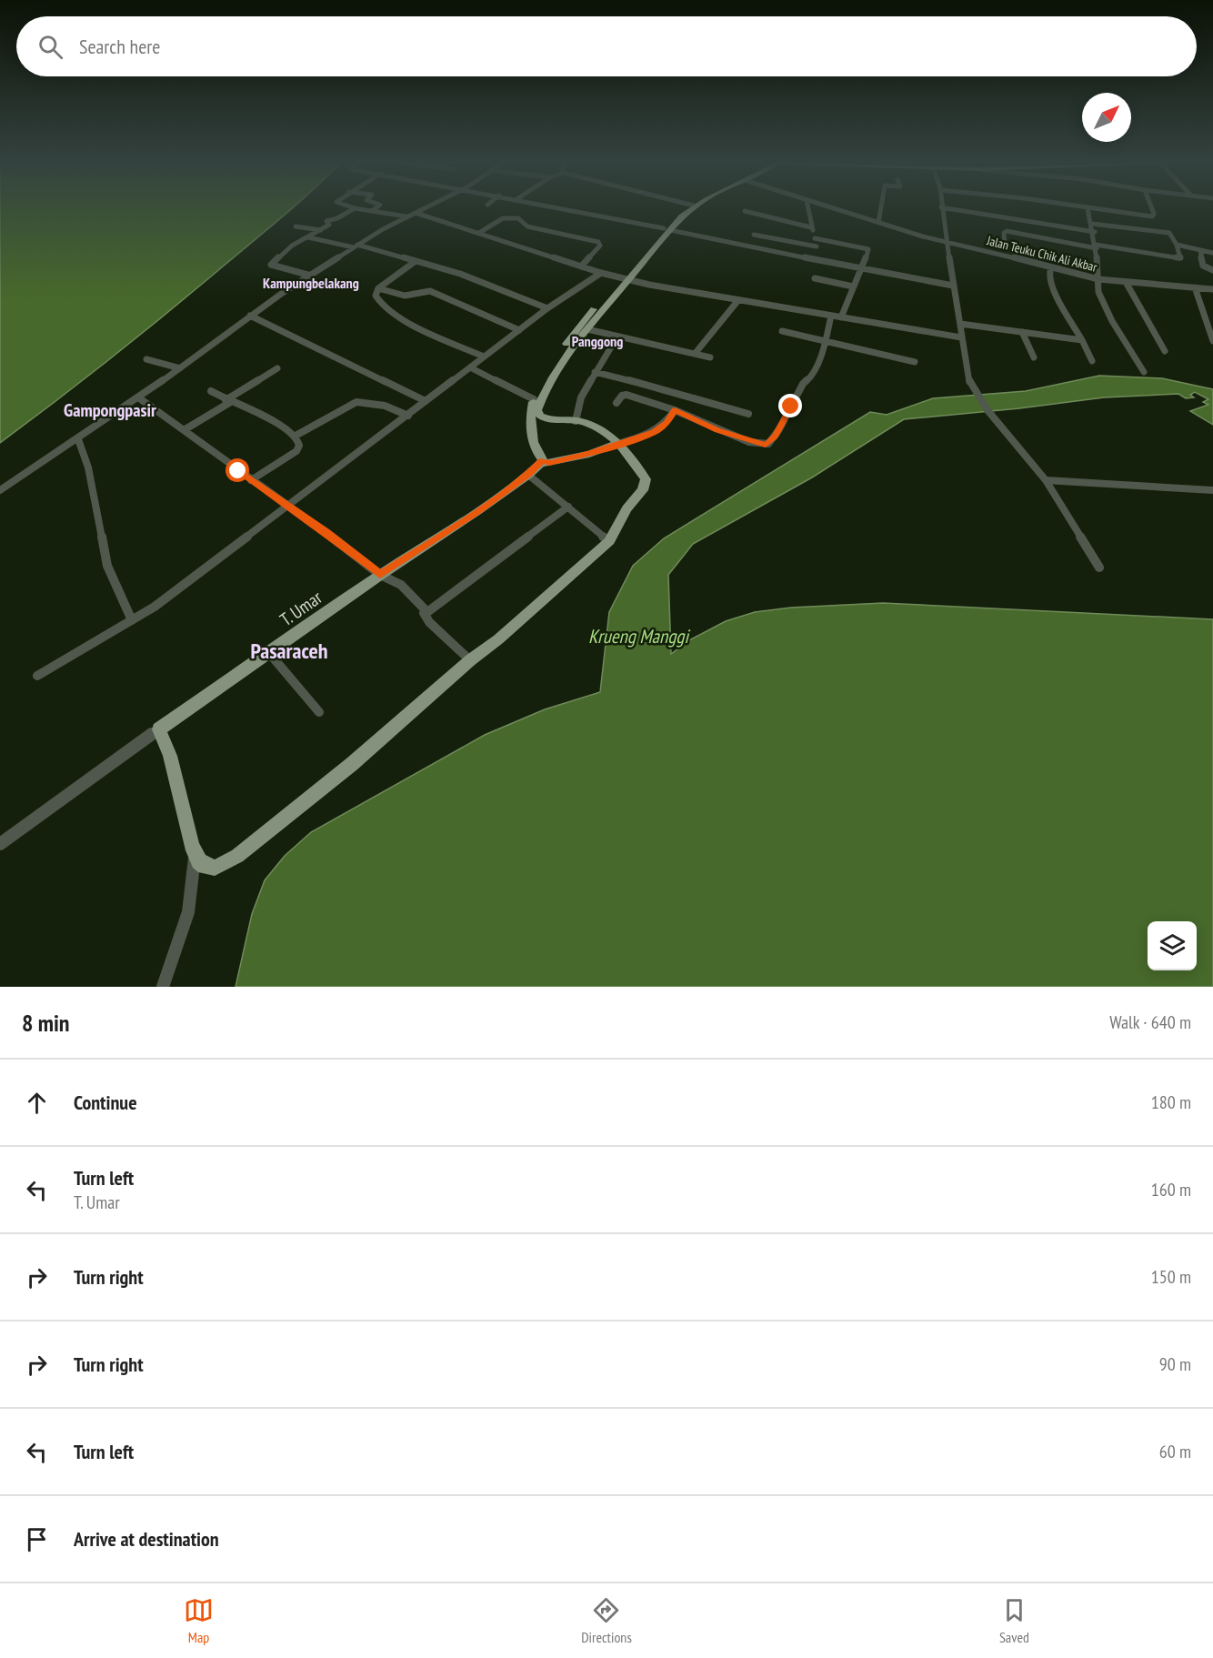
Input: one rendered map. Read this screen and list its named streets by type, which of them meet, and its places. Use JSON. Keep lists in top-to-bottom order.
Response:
{
  "streets": {
    "main road": ["T. Umar"],
    "street": ["Jalan Teuku Chik Ali Akbar"]
  },
  "districts": [
    "Kampungbelakang",
    "Panggong",
    "Gampongpasir",
    "Pasaraceh"
  ],
  "water": ["Krueng Manggi"],
  "north": "top right",
  "page": {
    "search": "Search here",
    "heading": ["8 min", "Walk · 640 m"],
    "list": [
      ["Continue", "180 m"],
      ["Turn left", "T. Umar", "160 m"],
      ["Turn right", "150 m"],
      ["Turn right", "90 m"],
      ["Turn left", "60 m"],
      "Arrive at destination"
    ],
    "nav": ["Map", "Directions", "Saved"]
  }
}
